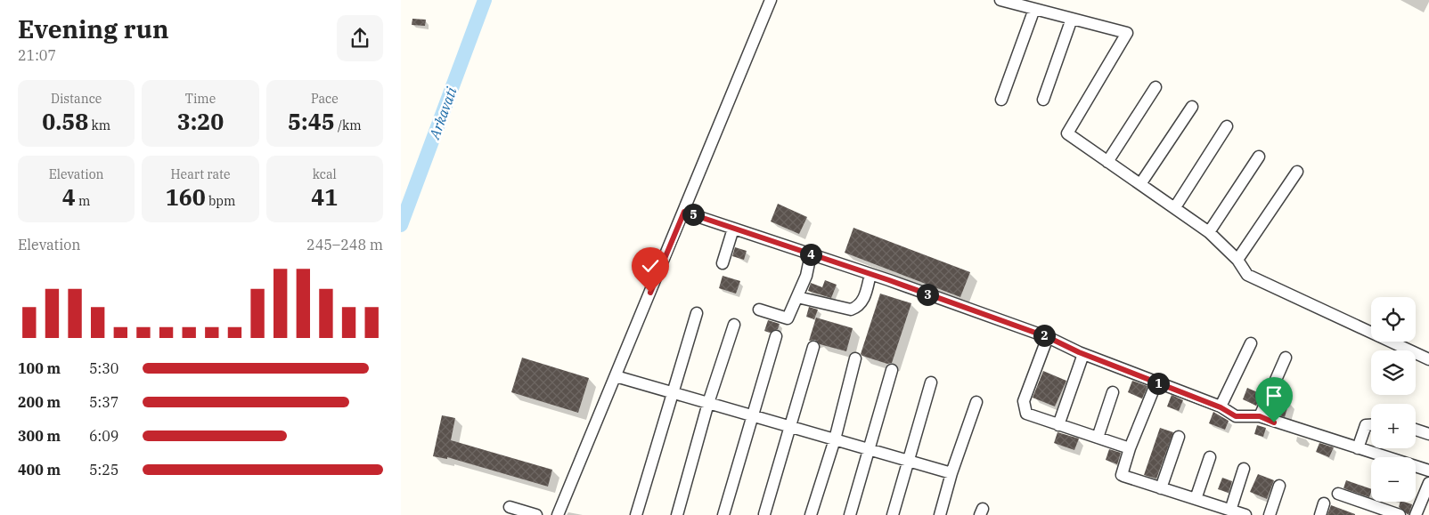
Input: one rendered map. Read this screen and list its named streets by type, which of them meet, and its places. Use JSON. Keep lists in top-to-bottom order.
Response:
{
  "water": ["Arkavati"],
  "page": {
    "heading": ["Evening run", "21:07"],
    "stats": [
      ["Distance", "0.58 km"],
      ["Time", "3:20"],
      ["Pace", "5:45 /km"],
      ["Elevation", "4 m"],
      ["Heart rate", "160 bpm"],
      ["kcal", "41"]
    ],
    "pins": [
      "5",
      "4",
      "3",
      "2",
      "1"
    ],
    "chart": ["Elevation", "245–248 m"],
    "map_buttons": ["+", "−"],
    "list": [
      {
        "name": "100 m",
        "note": "5:30"
      },
      {
        "name": "200 m",
        "note": "5:37"
      },
      {
        "name": "300 m",
        "note": "6:09"
      },
      {
        "name": "400 m",
        "note": "5:25"
      }
    ]
  }
}
